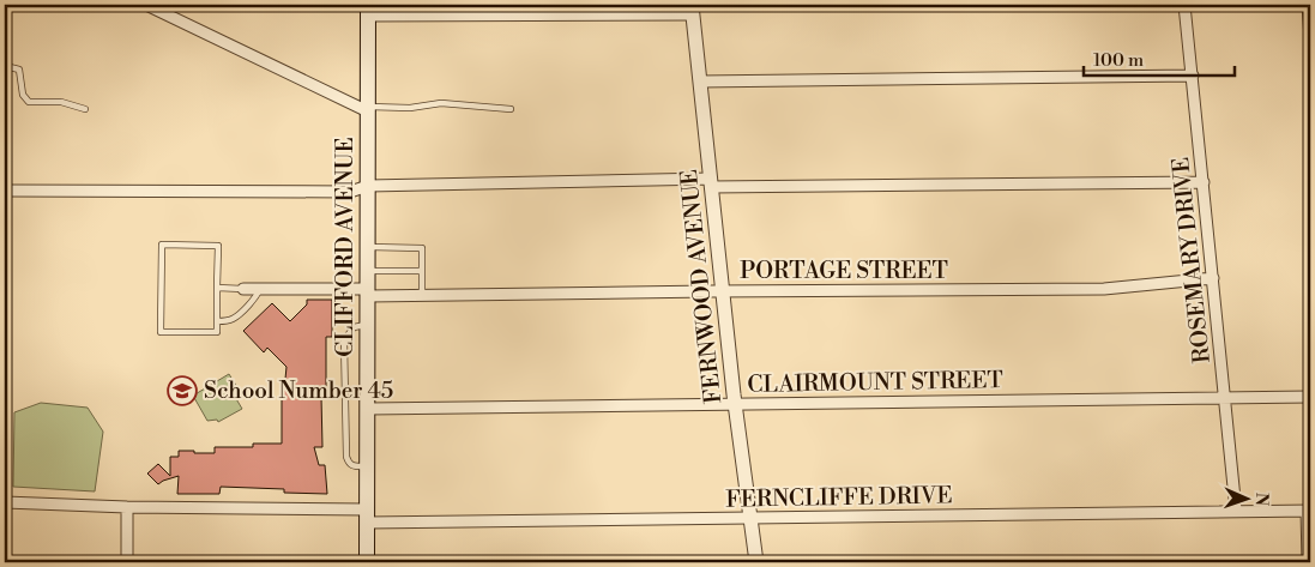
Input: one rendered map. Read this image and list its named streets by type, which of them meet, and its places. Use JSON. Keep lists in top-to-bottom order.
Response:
{
  "streets": {
    "main road": ["CLIFFORD AVENUE"],
    "street": [
      "ROSEMARY DRIVE",
      "PORTAGE STREET",
      "FERNWOOD AVENUE",
      "CLAIRMOUNT STREET",
      "FERNCLIFFE DRIVE"
    ]
  },
  "crossings": [
    ["CLIFFORD AVENUE", "PORTAGE STREET"],
    ["CLIFFORD AVENUE", "CLAIRMOUNT STREET"],
    ["CLIFFORD AVENUE", "FERNCLIFFE DRIVE"],
    ["ROSEMARY DRIVE", "PORTAGE STREET"],
    ["ROSEMARY DRIVE", "CLAIRMOUNT STREET"],
    ["ROSEMARY DRIVE", "FERNCLIFFE DRIVE"],
    ["PORTAGE STREET", "FERNWOOD AVENUE"],
    ["FERNWOOD AVENUE", "CLAIRMOUNT STREET"],
    ["FERNWOOD AVENUE", "FERNCLIFFE DRIVE"]
  ],
  "places": {
    "school or university": ["School Number 45"]
  },
  "scale_bar": "100 m",
  "north": "right"
}
